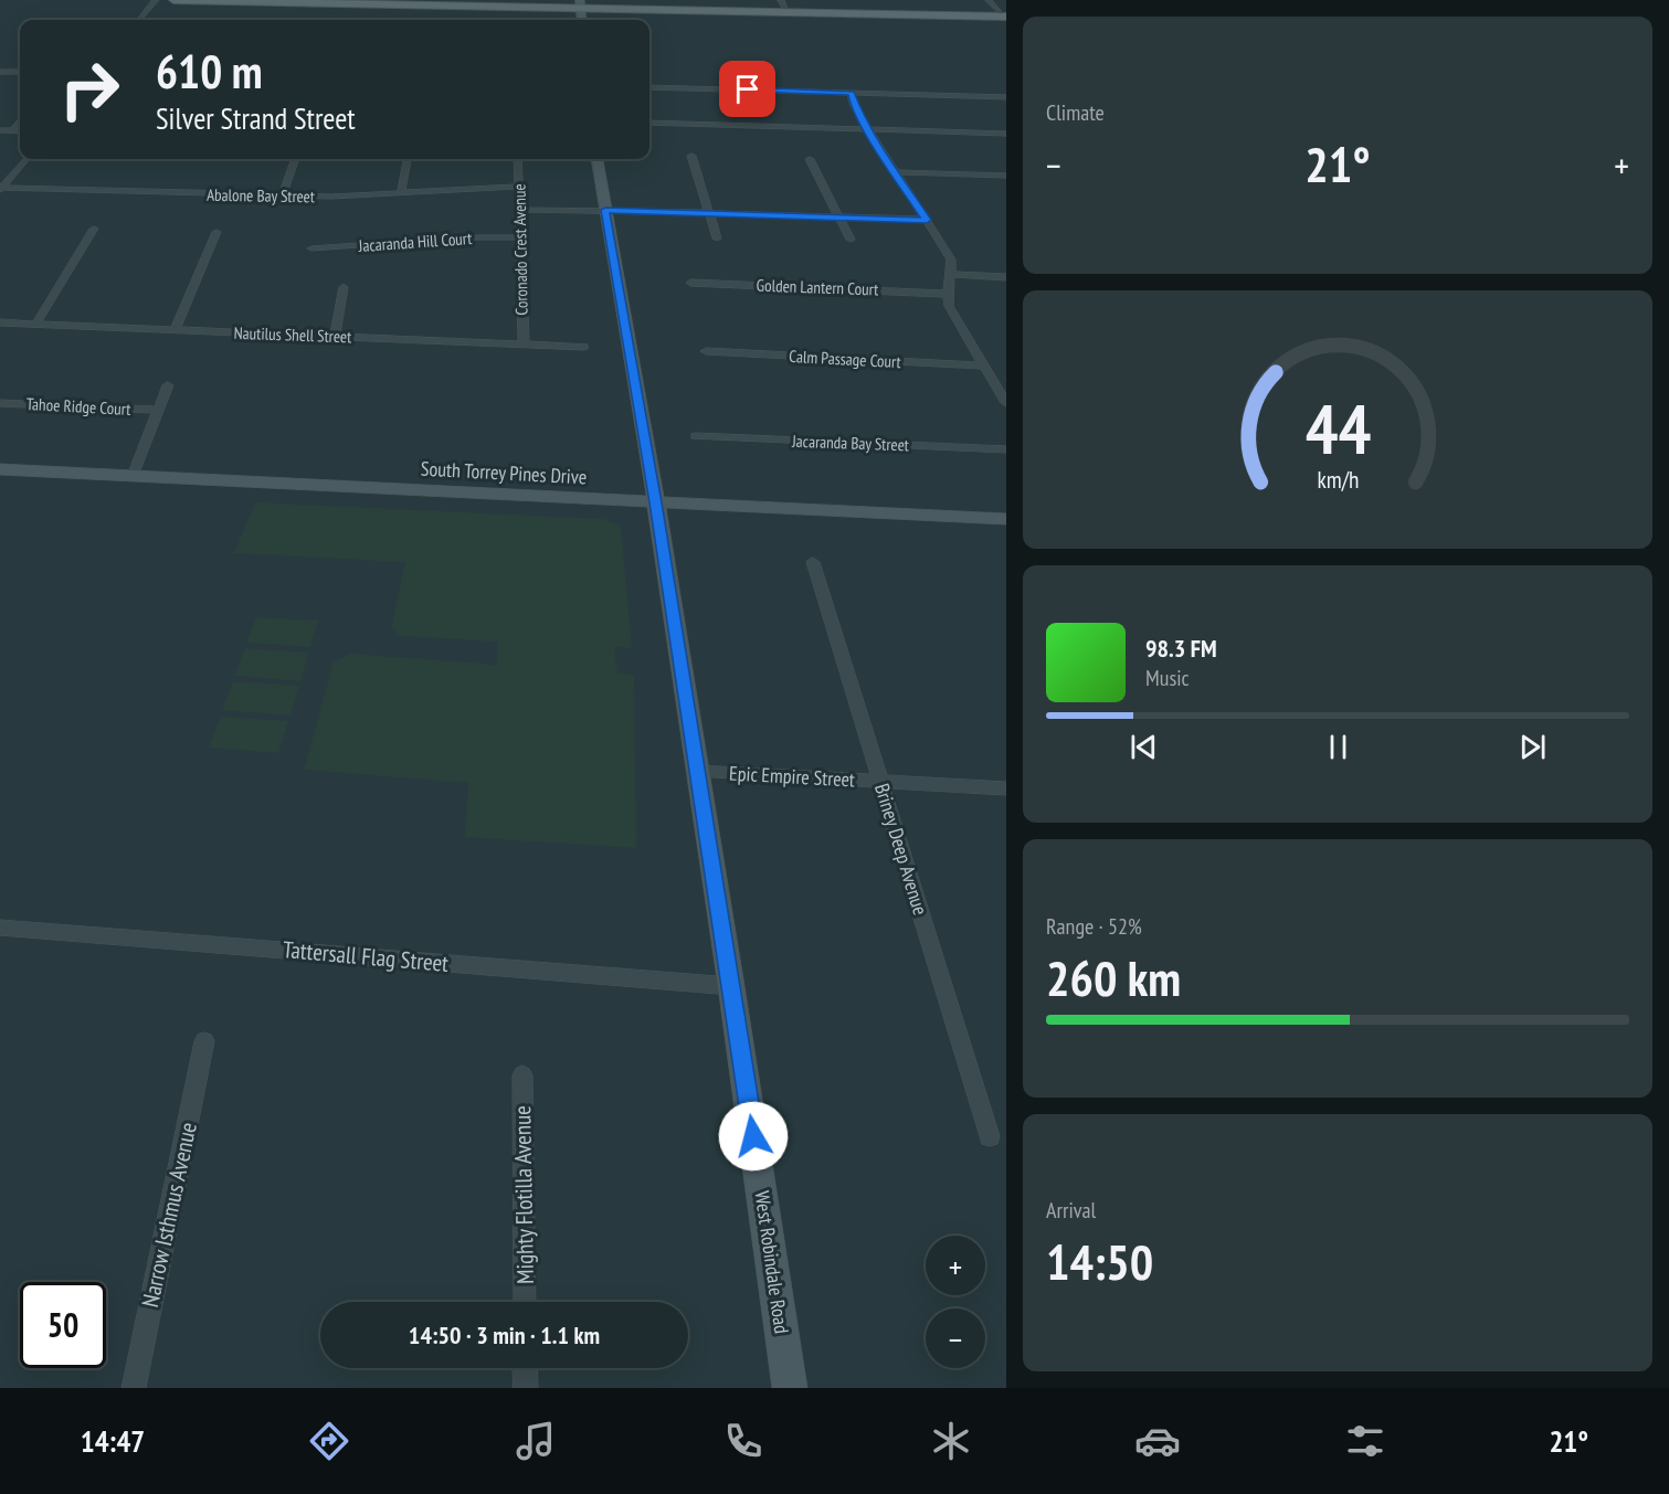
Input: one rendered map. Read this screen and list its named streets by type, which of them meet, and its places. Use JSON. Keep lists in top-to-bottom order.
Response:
{
  "streets": {
    "main road": ["South Torrey Pines Drive", "West Robindale Road"],
    "street": [
      "Abalone Bay Street",
      "Jacaranda Hill Court",
      "Coronado Crest Avenue",
      "Golden Lantern Court",
      "Nautilus Shell Street",
      "Calm Passage Court",
      "Tahoe Ridge Court",
      "Jacaranda Bay Street",
      "Epic Empire Street",
      "Briney Deep Avenue",
      "Tattersall Flag Street",
      "Mighty Flotilla Avenue",
      "Narrow Isthmus Avenue"
    ]
  },
  "crossings": [
    ["Abalone Bay Street", "Coronado Crest Avenue"],
    ["Jacaranda Hill Court", "Coronado Crest Avenue"],
    ["Coronado Crest Avenue", "Nautilus Shell Street"],
    ["South Torrey Pines Drive", "West Robindale Road"],
    ["Epic Empire Street", "Briney Deep Avenue"],
    ["Epic Empire Street", "West Robindale Road"],
    ["Tattersall Flag Street", "West Robindale Road"]
  ],
  "page": {
    "tile": [
      "Climate",
      ["Range · 52%", "260 km"],
      ["Arrival", "14:50"]
    ],
    "turn": ["610 m", "Silver Strand Street"],
    "heat": ["−", "21°", "+"],
    "song": ["98.3 FM", "Music"],
    "map_buttons": ["+", "−"],
    "limit": "50",
    "trip": "14:50 · 3 min · 1.1 km",
    "tabs": ["14:47", "21°"],
    "gauge": ["44", "km/h"]
  }
}
